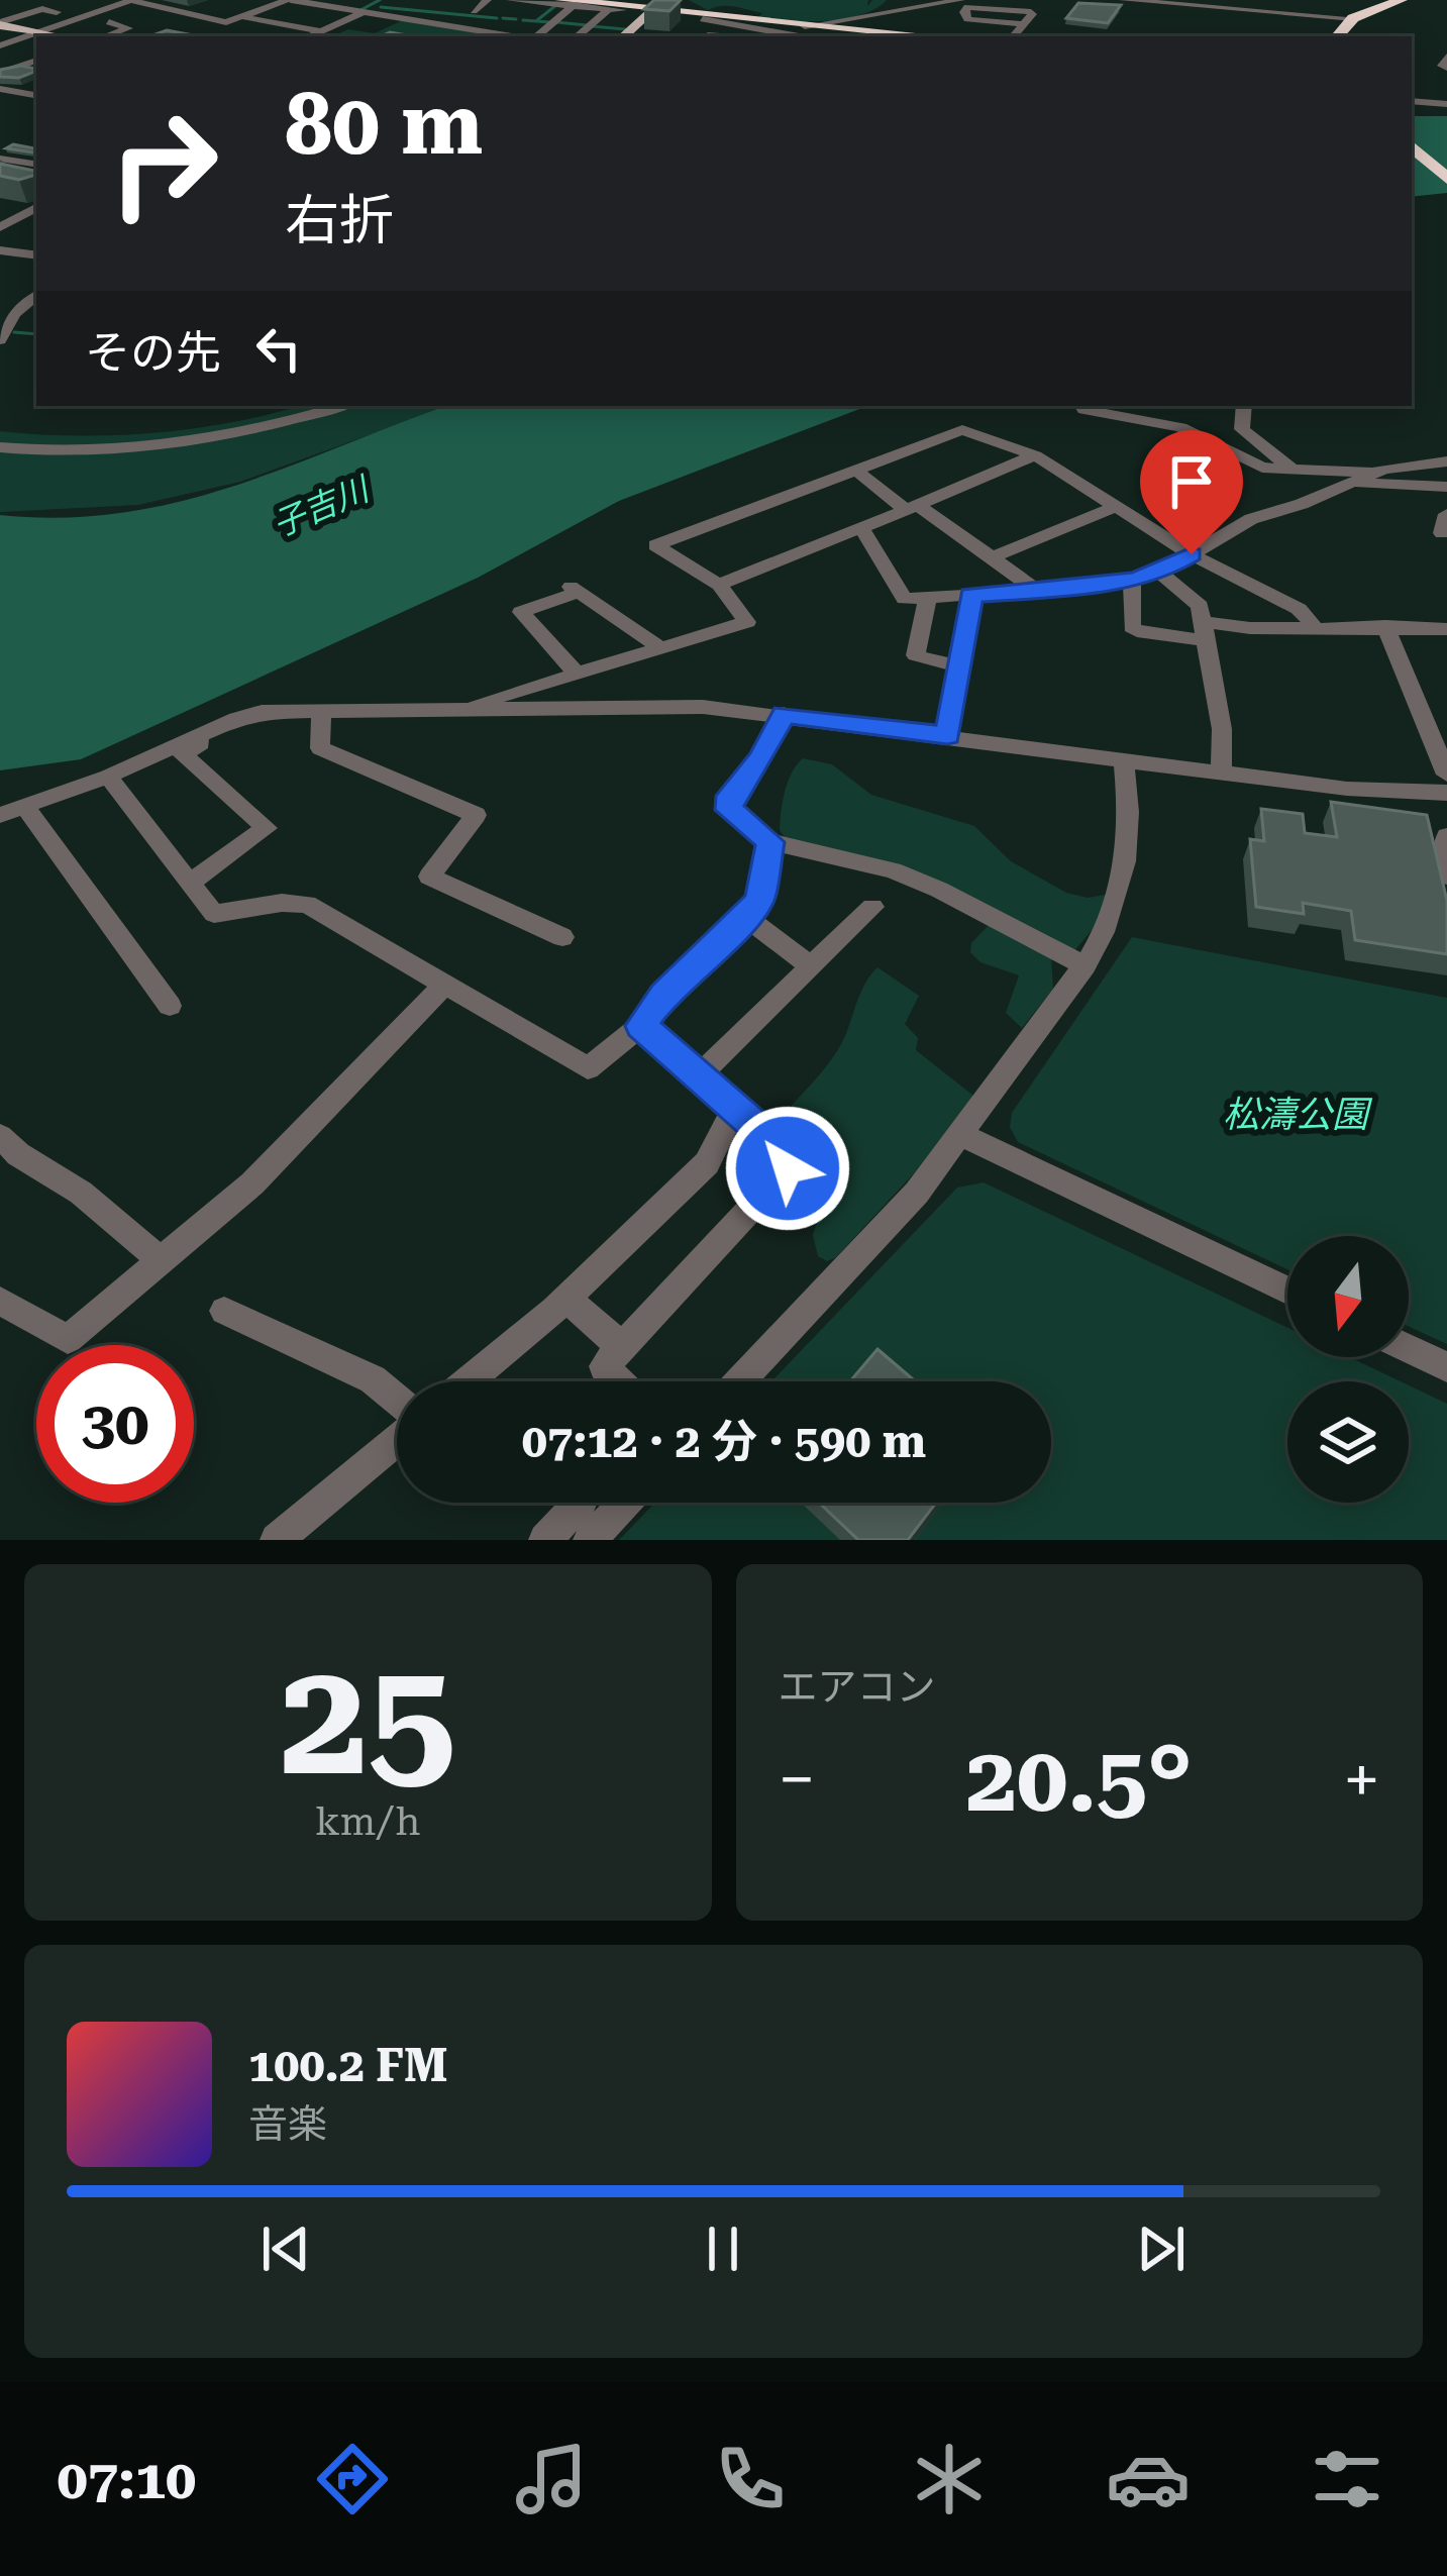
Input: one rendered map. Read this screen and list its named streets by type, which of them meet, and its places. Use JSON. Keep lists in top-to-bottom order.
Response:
{
  "water": ["子吉川"],
  "parks": ["松濤公園"],
  "north": "bottom",
  "page": {
    "turn": ["80 m", "右折"],
    "then": "その先",
    "limit": "30",
    "trip": "07:12 · 2 分 · 590 m",
    "tile": [
      ["25", "km/h"],
      "エアコン"
    ],
    "heat": ["−", "20.5°", "+"],
    "song": ["100.2 FM", "音楽"],
    "tabs": "07:10"
  }
}
